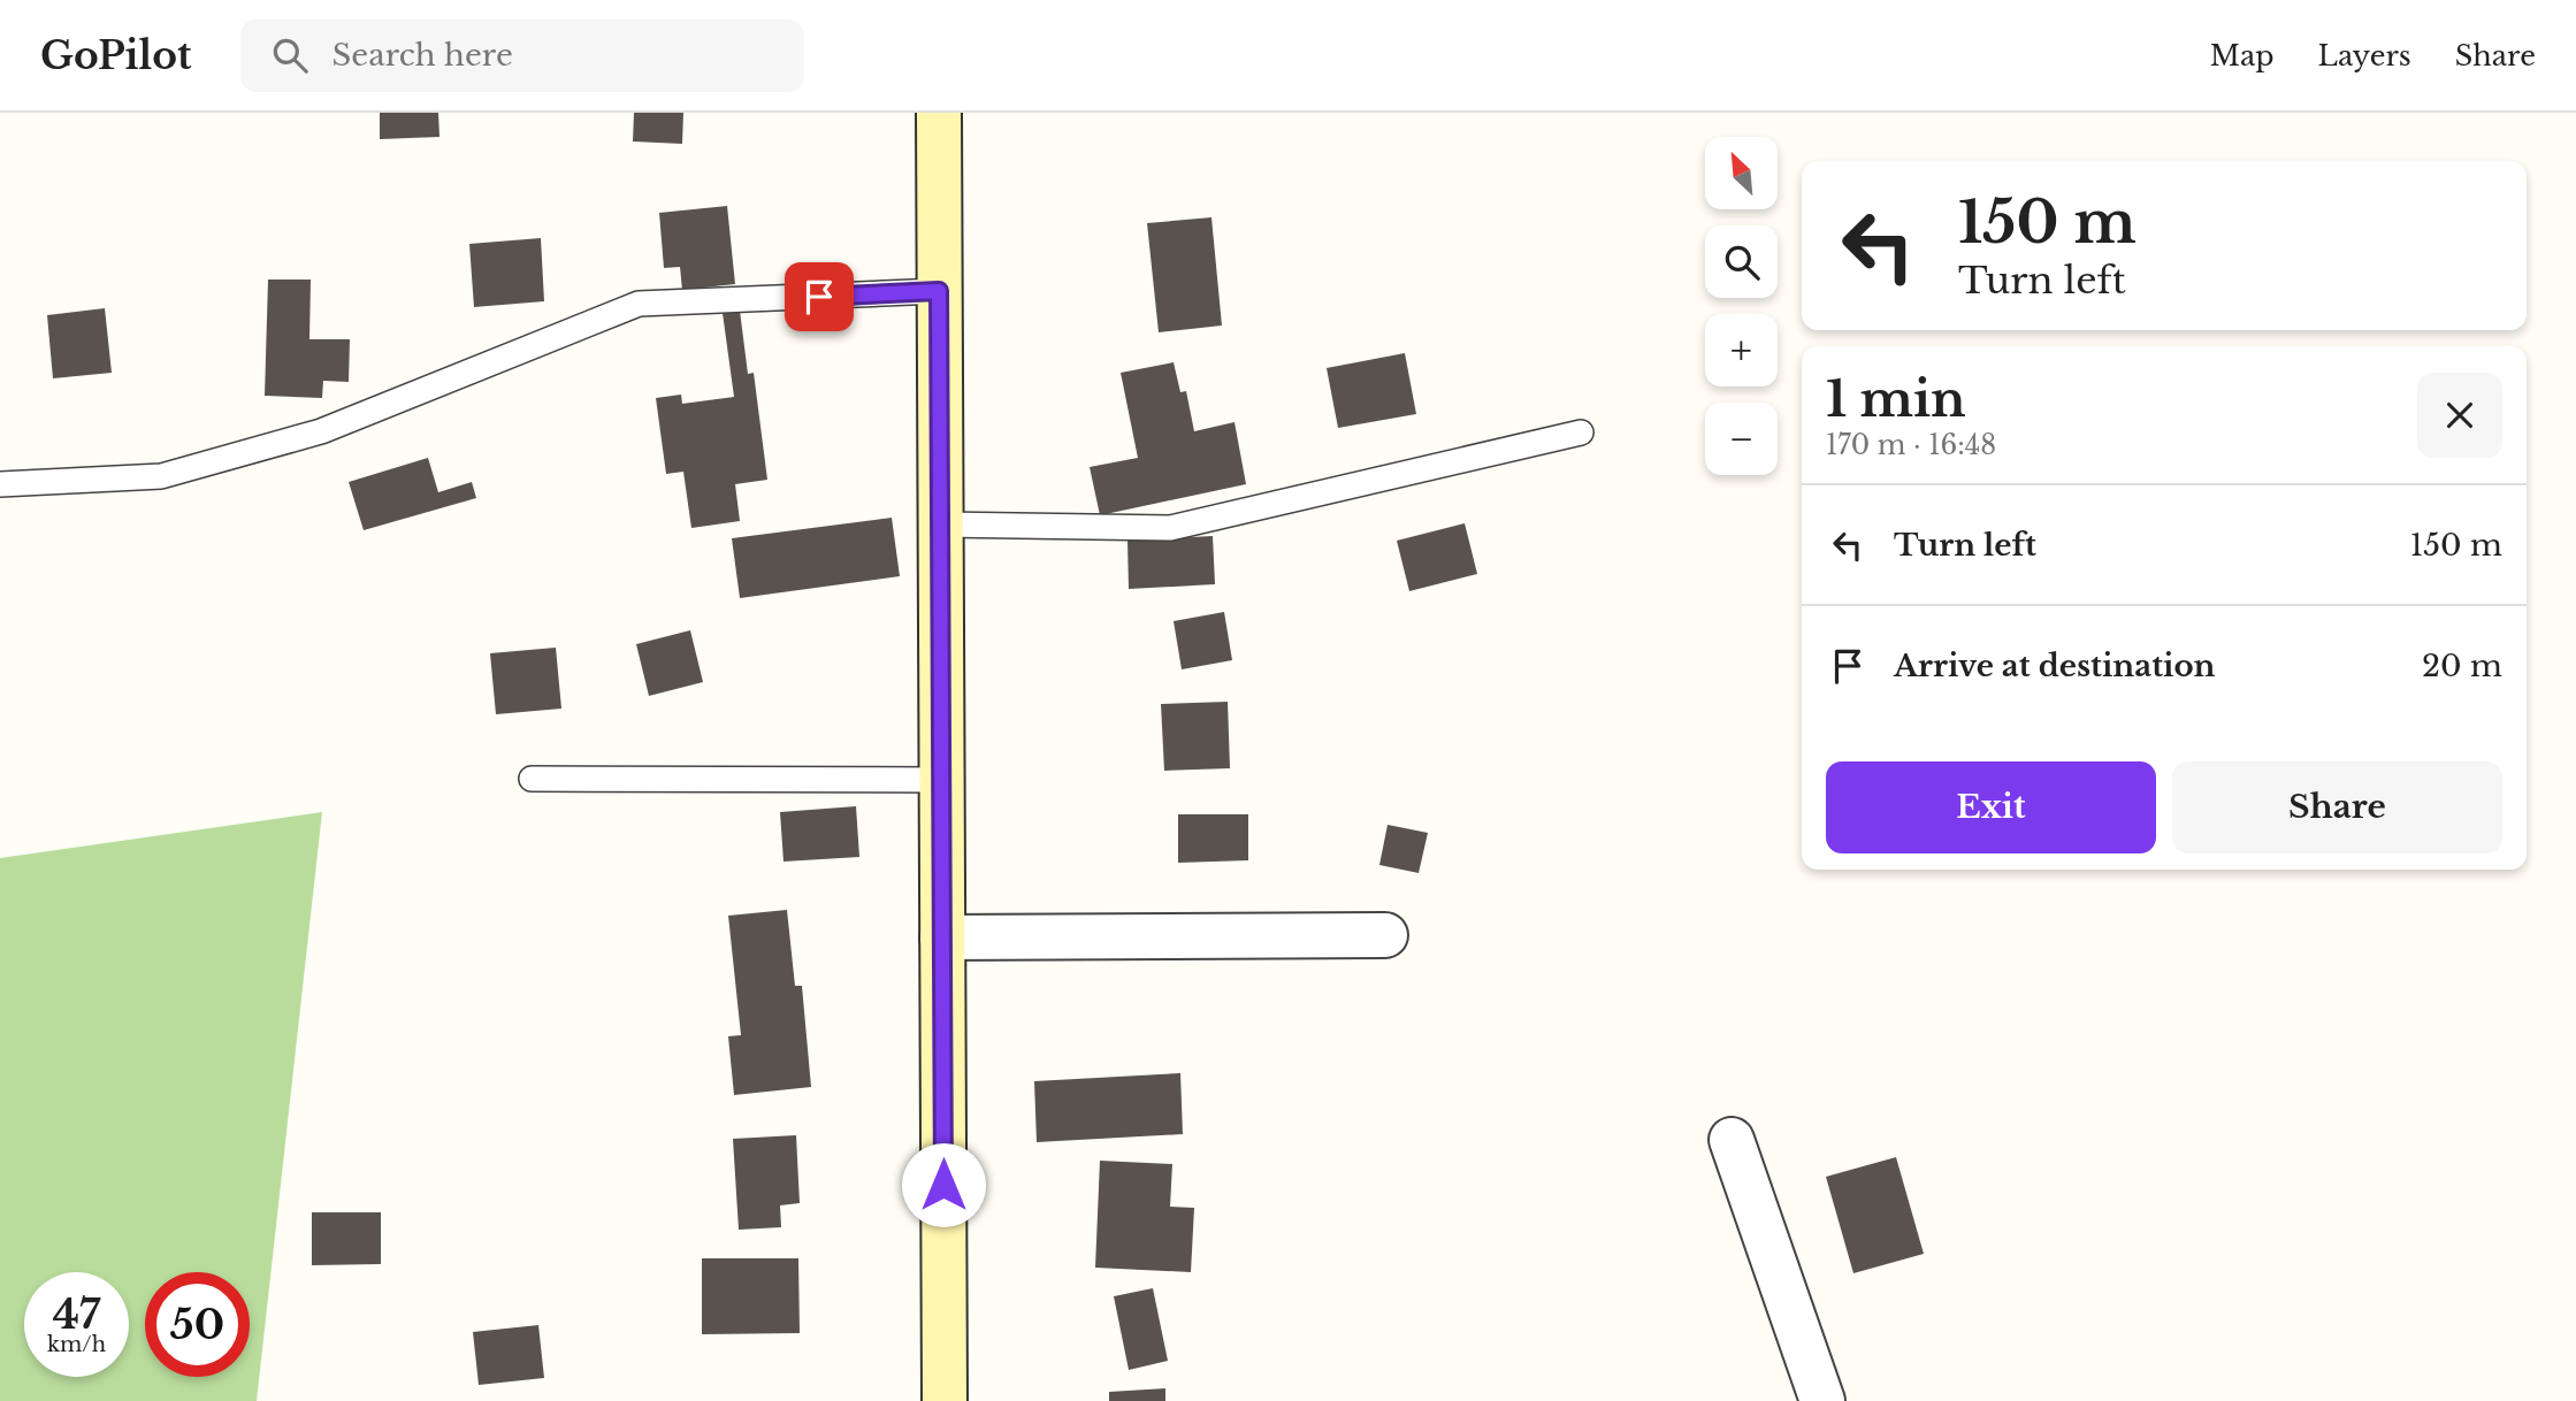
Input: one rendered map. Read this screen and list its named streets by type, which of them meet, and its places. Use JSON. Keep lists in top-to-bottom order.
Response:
{
  "north": "top left",
  "page": {
    "header": "GoPilot",
    "search": "Search here",
    "nav": ["Map", "Layers", "Share"],
    "map_buttons": ["+", "−"],
    "turn": ["150 m", "Turn left"],
    "heading": ["1 min", "170 m · 16:48"],
    "list": [
      {
        "name": "Turn left",
        "value": "150 m"
      },
      {
        "name": "Arrive at destination",
        "value": "20 m"
      }
    ],
    "buttons": ["Exit", "Share"],
    "speed": "47 km/h",
    "limit": "50"
  }
}
